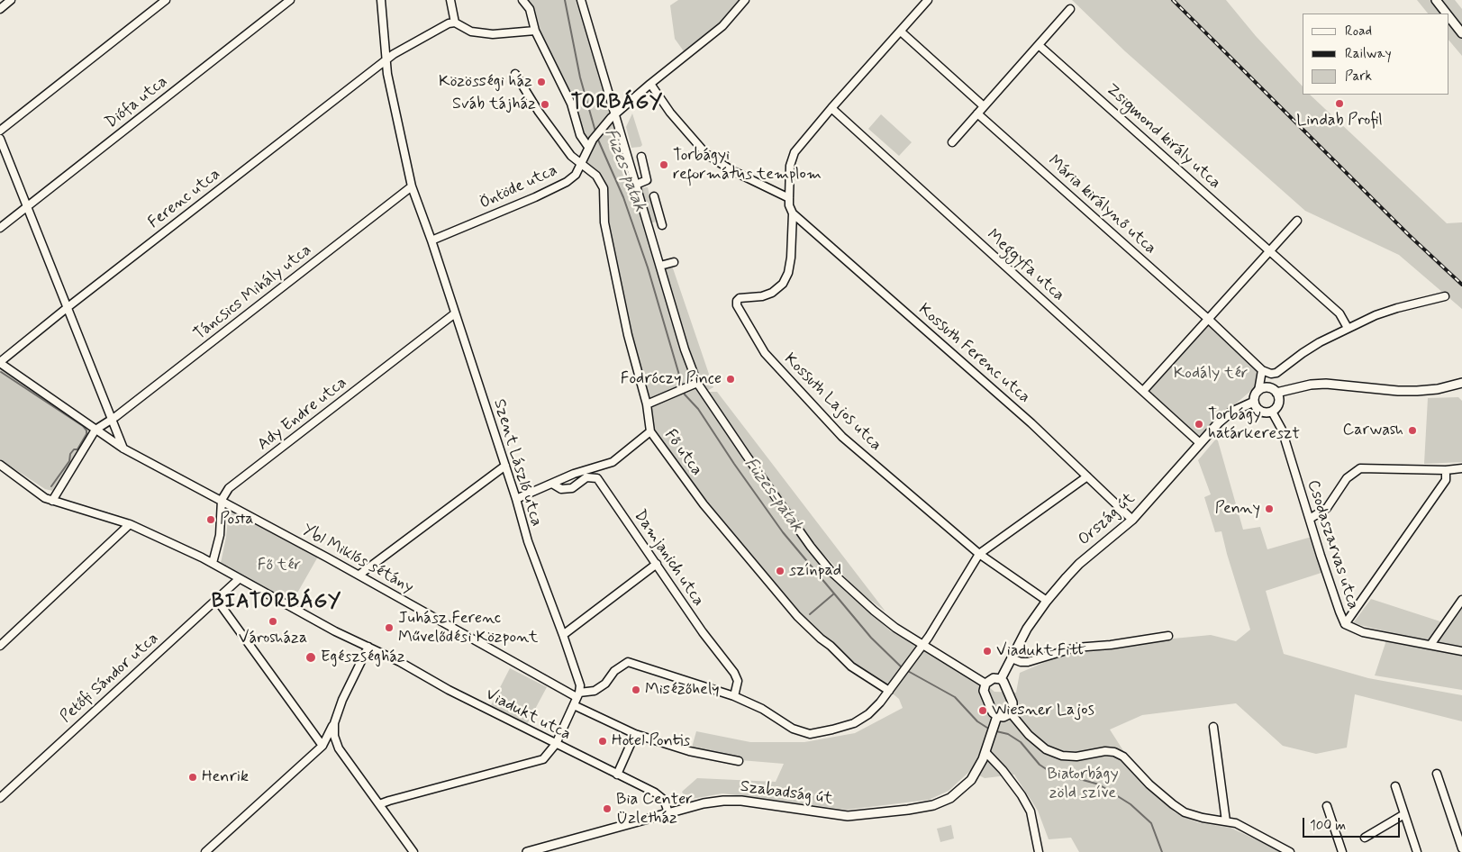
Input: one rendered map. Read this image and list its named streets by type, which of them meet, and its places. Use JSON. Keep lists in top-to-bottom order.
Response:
{
  "streets": {
    "main road": ["Ország út", "Szabadság út"],
    "street": [
      "Diófa utca",
      "Zsigmond király utca",
      "Öntöde utca",
      "Ferenc utca",
      "Mária királynő utca",
      "Meggyfa utca",
      "Táncsics Mihály utca",
      "Kossuth Ferenc utca",
      "Kossuth Lajos utca",
      "Ady Endre utca",
      "Fő utca",
      "Szent László utca",
      "Csodaszarvas utca",
      "Damjanich utca",
      "Ybl Miklós sétány",
      "Petőfi Sándor utca",
      "Viadukt utca"
    ]
  },
  "crossings": [
    ["Öntöde utca", "Fő utca"],
    ["Öntöde utca", "Szent László utca"],
    ["Ferenc utca", "Szent László utca"],
    ["Meggyfa utca", "Ország út"],
    ["Táncsics Mihály utca", "Szent László utca"],
    ["Táncsics Mihály utca", "Ybl Miklós sétány"],
    ["Kossuth Ferenc utca", "Kossuth Lajos utca"],
    ["Kossuth Ferenc utca", "Ország út"],
    ["Kossuth Lajos utca", "Ország út"],
    ["Ady Endre utca", "Szent László utca"],
    ["Ady Endre utca", "Ybl Miklós sétány"],
    ["Szent László utca", "Ybl Miklós sétány"],
    ["Szent László utca", "Viadukt utca"],
    ["Ország út", "Csodaszarvas utca"],
    ["Ország út", "Szabadság út"],
    ["Petőfi Sándor utca", "Viadukt utca"],
    ["Viadukt utca", "Szabadság út"]
  ],
  "districts": ["TORBÁGY", "BIATORBÁGY"],
  "water": ["Füzes-patak"],
  "parks": ["Kodály tér", "Fő tér", "Biatorbágy zöld szíve"],
  "places": [
    "Közösségi ház",
    "Lindab Profil",
    "Sváb tájház",
    "Torbágyi református templom",
    "Fodróczy Pince",
    "Torbágy határkereszt",
    "Carwash",
    "Penny",
    "Posta",
    "színpad",
    "Városháza",
    "Juhász Ferenc Művelődési Központ",
    "Viadukt Fitt",
    "Egészségház",
    "Misézőhely",
    "Wiesner Lajos",
    "Hotel Pontis",
    "Henrik",
    "Bia Center Üzletház"
  ],
  "legend": ["Road", "Railway", "Park"],
  "scale_bar": "100 m"
}
